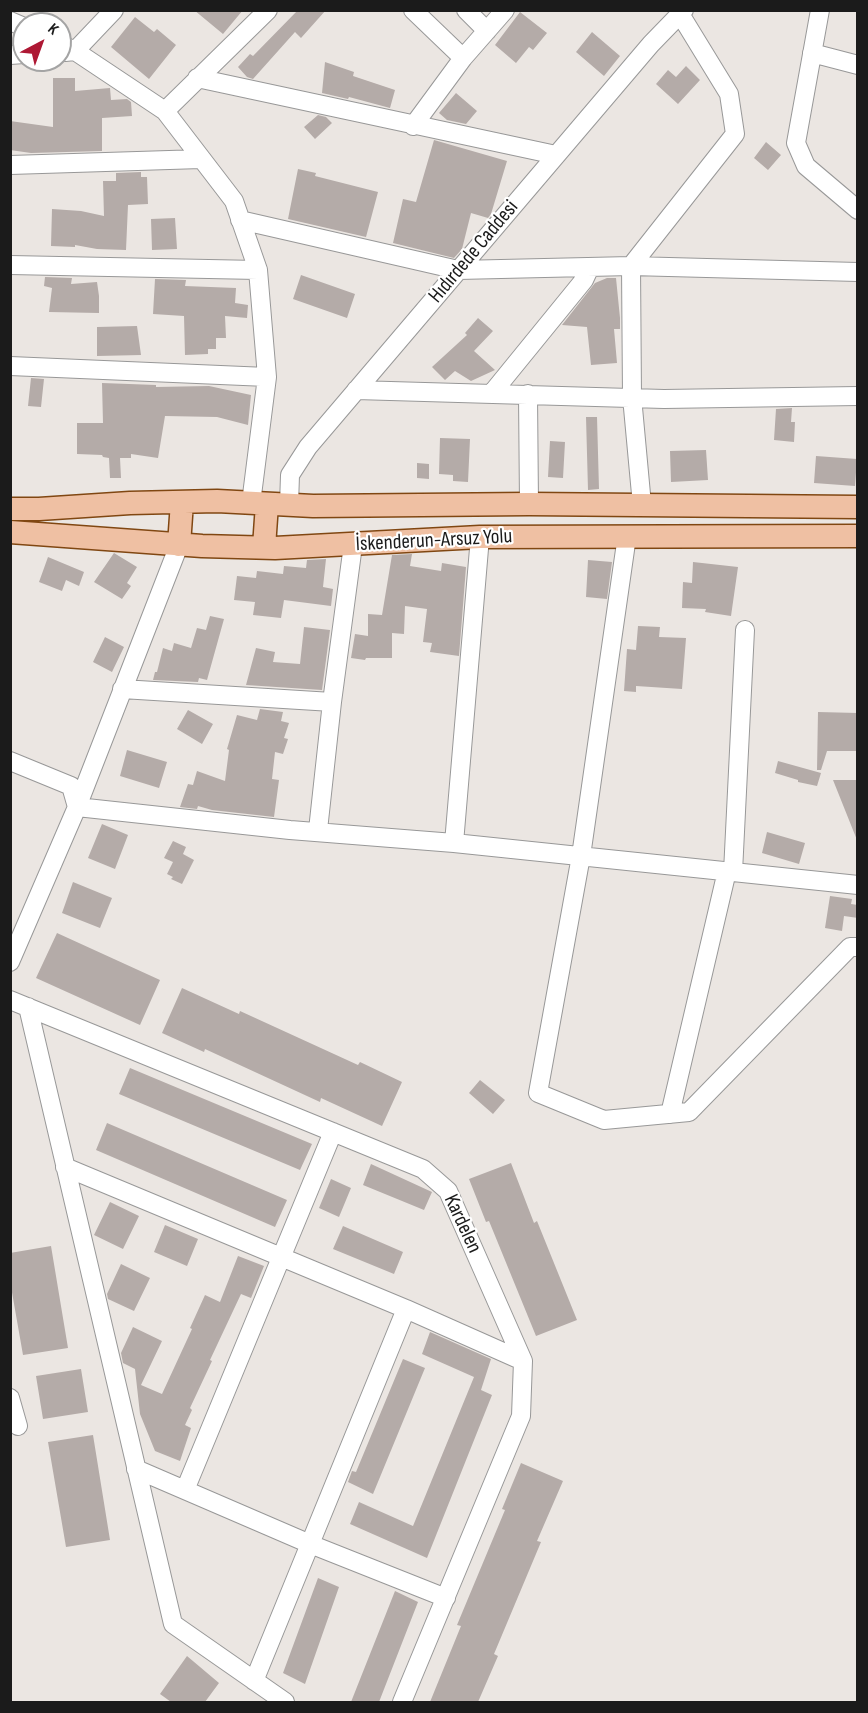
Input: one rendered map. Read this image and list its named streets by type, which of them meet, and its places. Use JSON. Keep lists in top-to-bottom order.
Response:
{
  "streets": {
    "main road": ["İskenderun-Arsuz Yolu"],
    "street": ["Hıdırdede Caddesi", "Kardelen"]
  },
  "crossings": [
    ["Hıdırdede Caddesi", "İskenderun-Arsuz Yolu"]
  ],
  "north": "top right"
}
